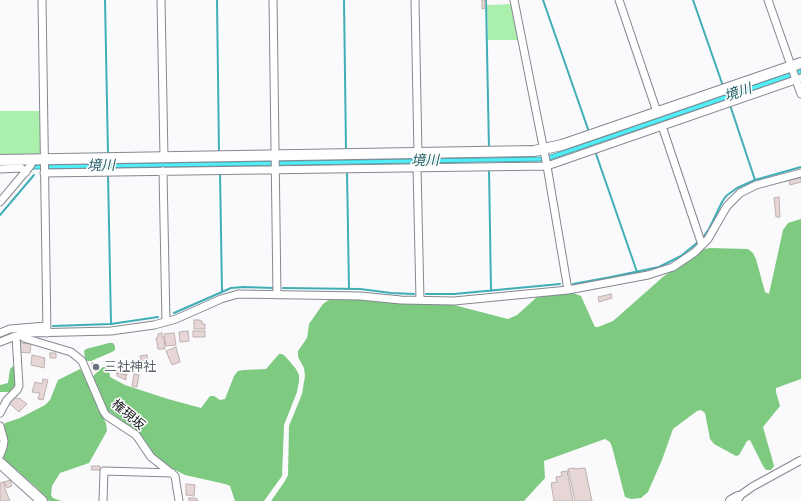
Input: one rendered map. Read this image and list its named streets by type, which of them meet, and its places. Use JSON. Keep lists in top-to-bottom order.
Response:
{
  "streets": {
    "street": ["権現坂"]
  },
  "water": ["境川"],
  "places": ["三社神社"]
}
